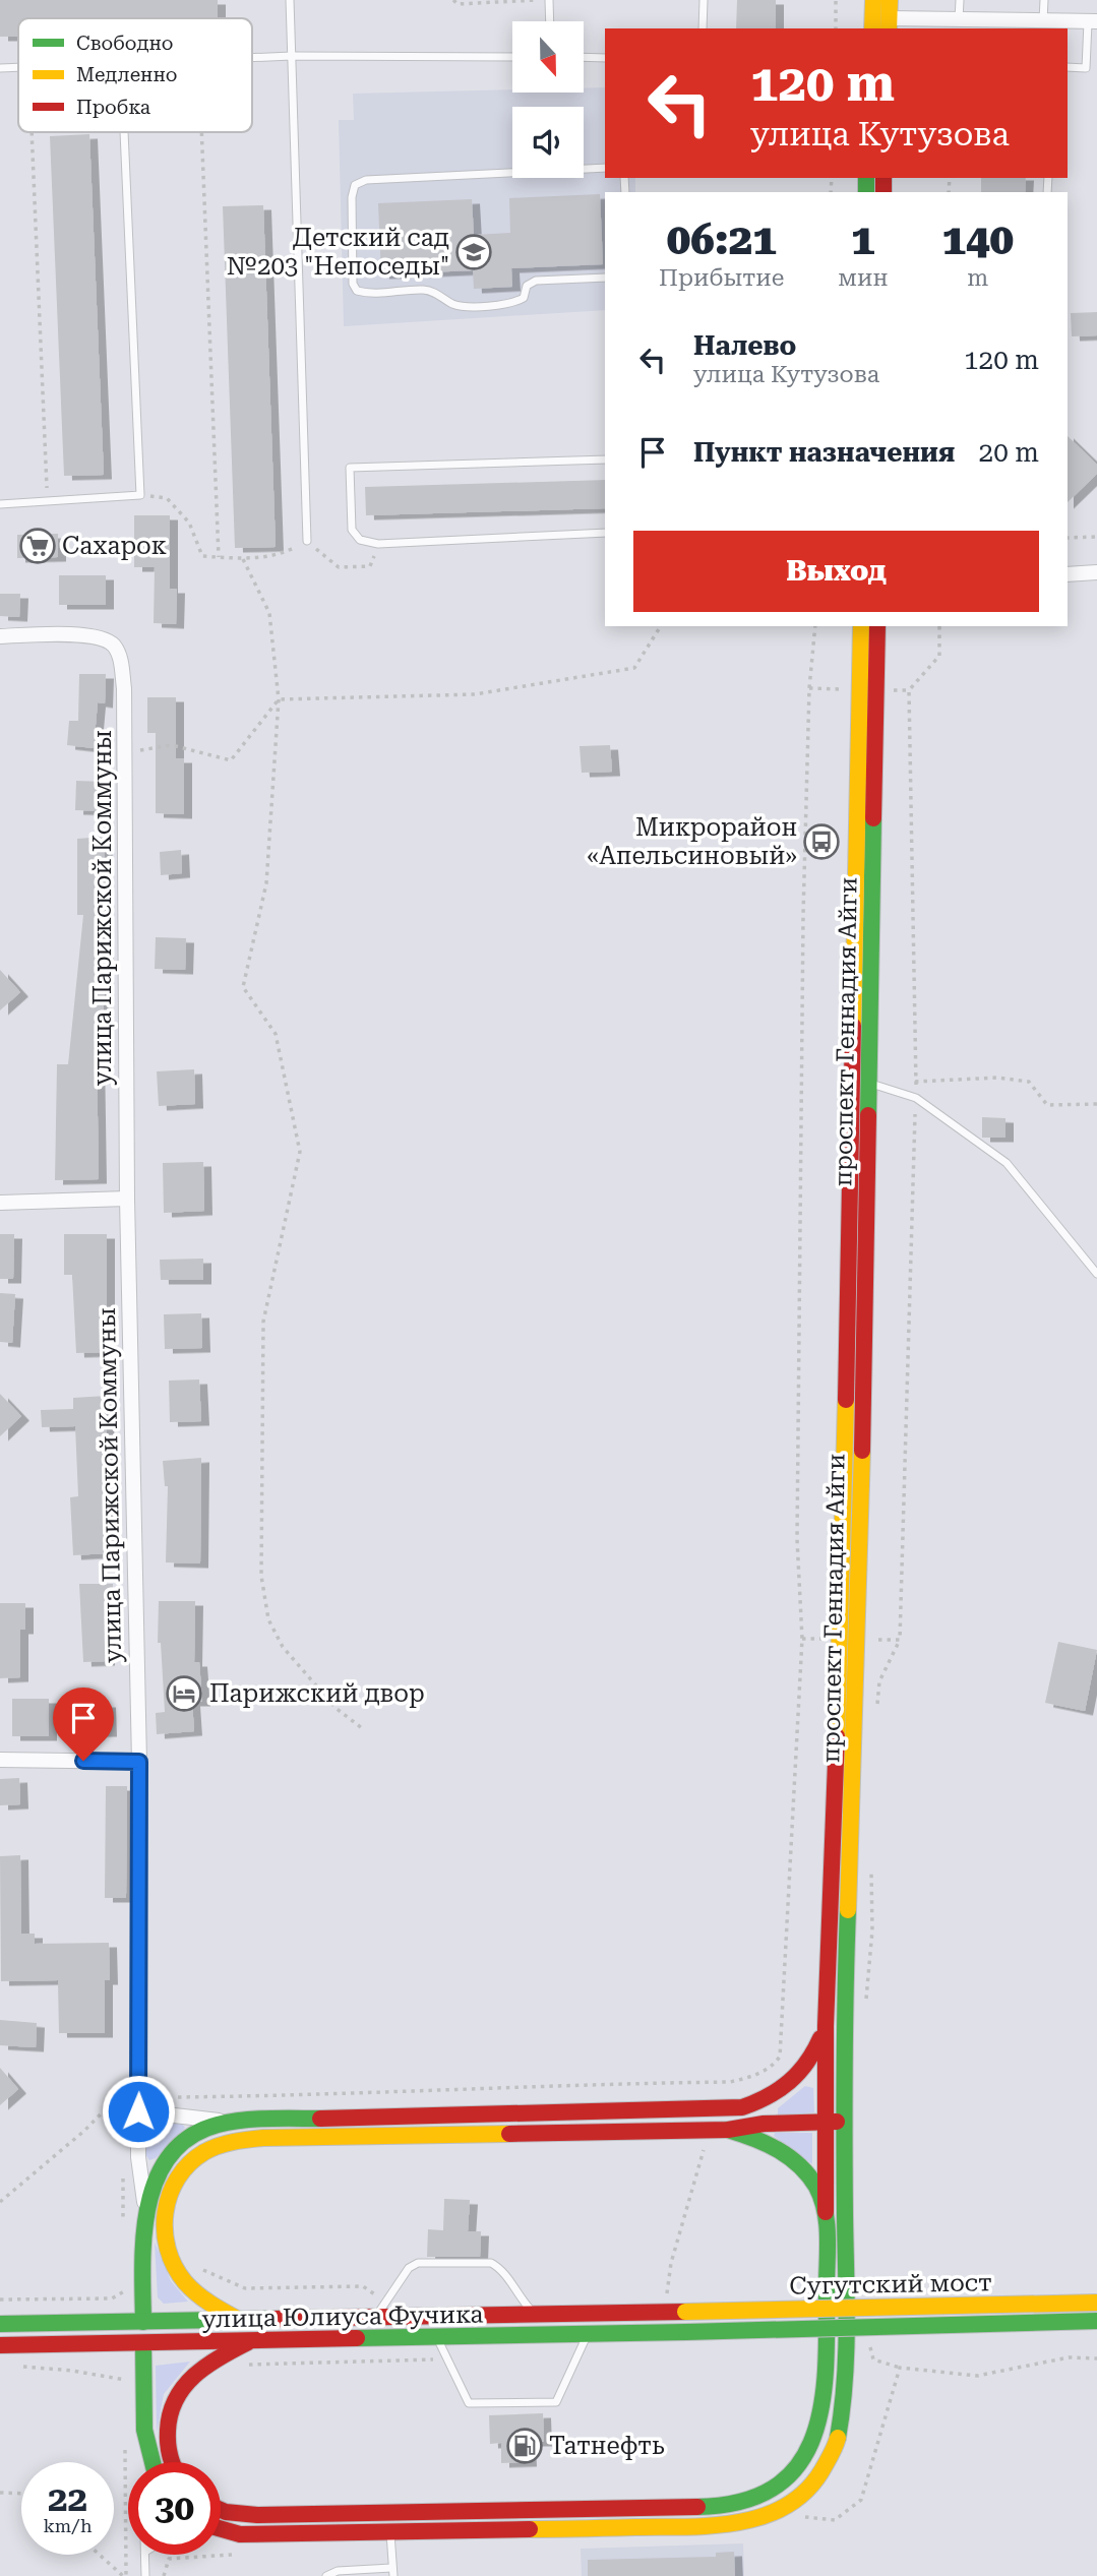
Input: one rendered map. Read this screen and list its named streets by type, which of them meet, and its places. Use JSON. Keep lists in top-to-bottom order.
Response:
{
  "streets": {
    "main road": [
      "улица Парижской Коммуны",
      "проспект Геннадия Айги",
      "Сугутский мост",
      "улица Юлиуса Фучика"
    ]
  },
  "crossings": [
    ["улица Парижской Коммуны", "улица Юлиуса Фучика"],
    ["Сугутский мост", "улица Юлиуса Фучика"]
  ],
  "places": {
    "school or university": ["Детский сад №203 \"Непоседы\""],
    "supermarket": ["Сахарок"],
    "bus stop": ["Микрорайон «Апельсиновый»"],
    "hotel": ["Парижский двор"],
    "fuel station": ["Татнефть"]
  },
  "legend": ["Свободно", "Медленно", "Пробка"],
  "north": "bottom",
  "page": {
    "turn": ["120 m", "улица Кутузова"],
    "eta": [
      "06:21",
      "Прибытие",
      "1",
      "мин",
      "140",
      "m"
    ],
    "list": [
      {
        "name": "Налево",
        "note": "улица Кутузова",
        "value": "120 m"
      },
      {
        "name": "Пункт назначения",
        "value": "20 m"
      }
    ],
    "buttons": "Выход",
    "speed": "22 km/h",
    "limit": "30"
  }
}
